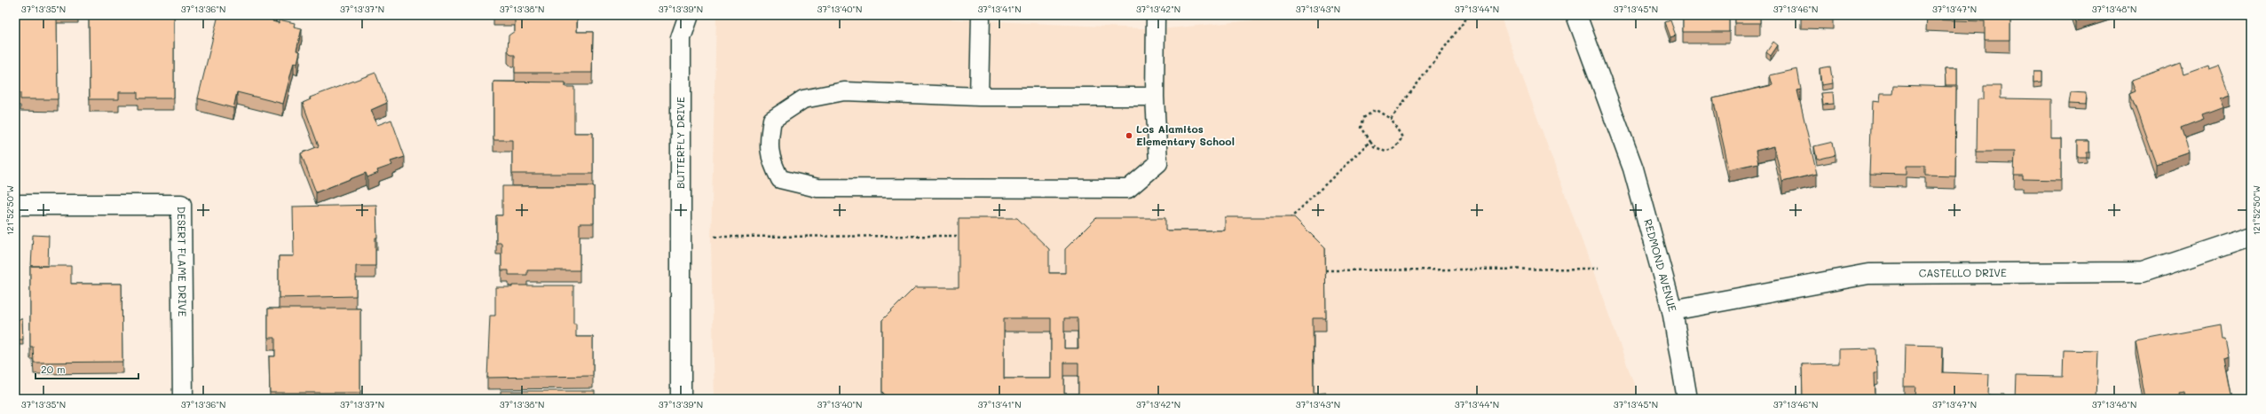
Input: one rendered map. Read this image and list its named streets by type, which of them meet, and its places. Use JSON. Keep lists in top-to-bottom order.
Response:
{
  "streets": {
    "street": [
      "BUTTERFLY DRIVE",
      "DESERT FLAME DRIVE",
      "REDMOND AVENUE",
      "CASTELLO DRIVE"
    ]
  },
  "crossings": [
    ["REDMOND AVENUE", "CASTELLO DRIVE"]
  ],
  "places": ["Los Alamitos Elementary School"],
  "scale_bar": "20 m",
  "coordinates": [
    "37°13'35\"N",
    "37°13'36\"N",
    "37°13'37\"N",
    "37°13'38\"N",
    "37°13'39\"N",
    "37°13'40\"N",
    "37°13'41\"N",
    "37°13'42\"N",
    "37°13'43\"N",
    "37°13'44\"N",
    "37°13'45\"N",
    "37°13'46\"N",
    "37°13'47\"N",
    "37°13'48\"N",
    "121°52'50\"W"
  ]
}
